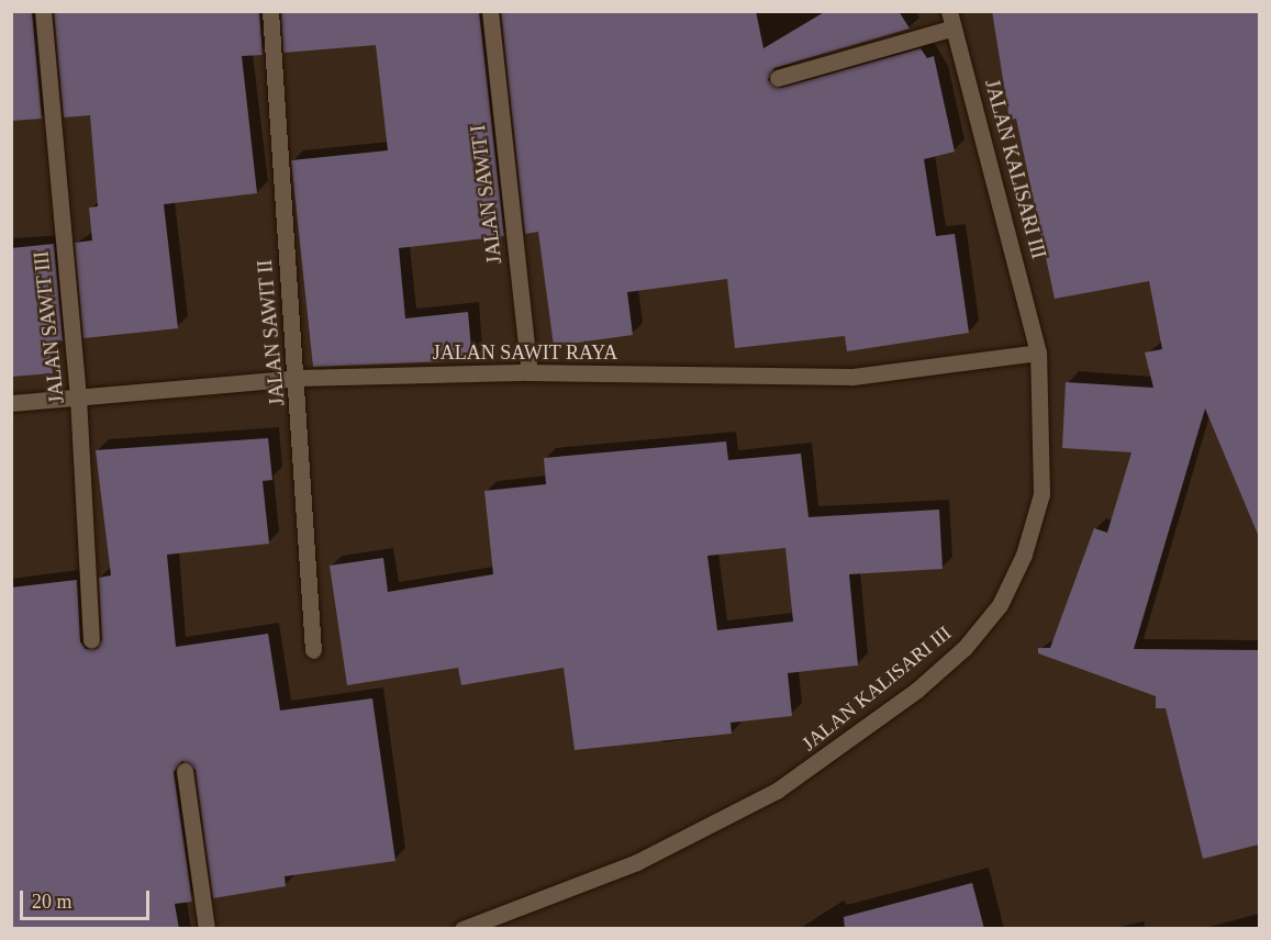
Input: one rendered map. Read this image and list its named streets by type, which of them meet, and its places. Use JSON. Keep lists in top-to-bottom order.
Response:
{
  "streets": {
    "street": [
      "JALAN KALISARI III",
      "JALAN SAWIT I",
      "JALAN SAWIT III",
      "JALAN SAWIT II",
      "JALAN SAWIT RAYA"
    ]
  },
  "crossings": [
    ["JALAN KALISARI III", "JALAN SAWIT RAYA"],
    ["JALAN SAWIT I", "JALAN SAWIT RAYA"],
    ["JALAN SAWIT III", "JALAN SAWIT RAYA"],
    ["JALAN SAWIT II", "JALAN SAWIT RAYA"]
  ],
  "scale_bar": "20 m"
}
